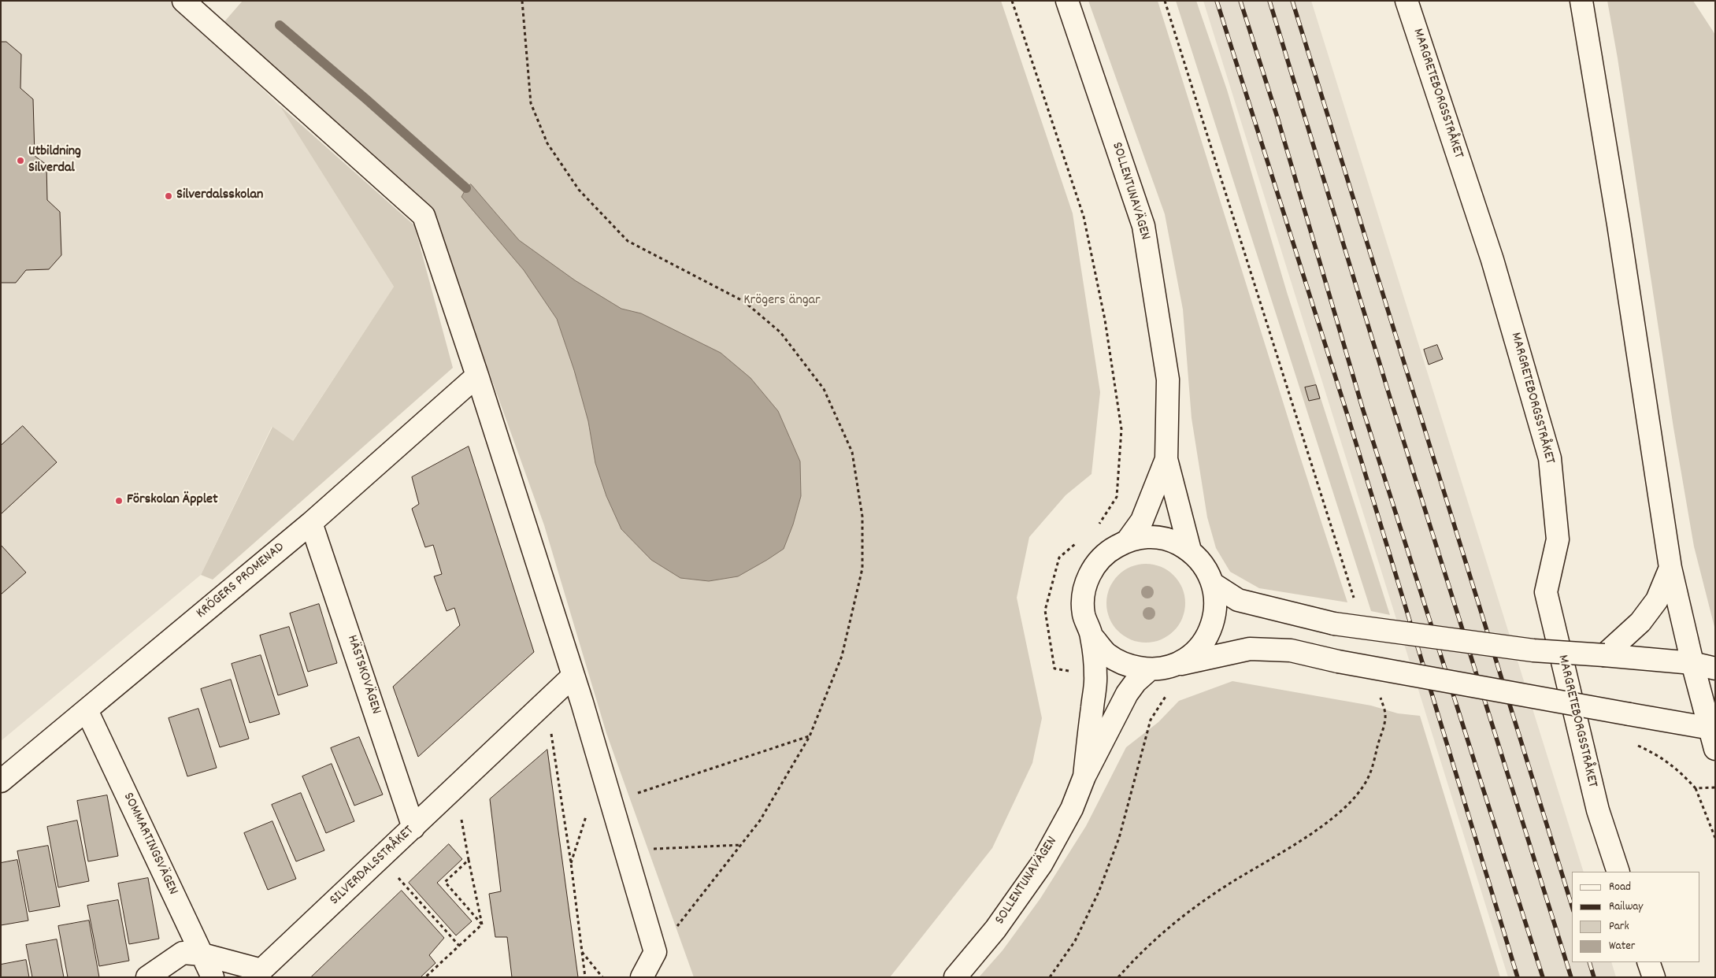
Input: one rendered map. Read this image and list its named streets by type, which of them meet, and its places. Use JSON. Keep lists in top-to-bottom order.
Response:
{
  "streets": {
    "main road": [
      "MARGRETEBORGSSTRÅKET",
      "SOLLENTUNAVÄGEN",
      "KRÖGERS PROMENAD",
      "HÄSTSKOVÄGEN",
      "SOMMARTINGSVÄGEN",
      "SILVERDALSSTRÅKET"
    ]
  },
  "crossings": [
    ["KRÖGERS PROMENAD", "HÄSTSKOVÄGEN"],
    ["KRÖGERS PROMENAD", "SOMMARTINGSVÄGEN"],
    ["HÄSTSKOVÄGEN", "SILVERDALSSTRÅKET"],
    ["SOMMARTINGSVÄGEN", "SILVERDALSSTRÅKET"]
  ],
  "parks": ["Krögers ängar"],
  "places": ["Utbildning Silverdal", "Silverdalsskolan", "Förskolan Äpplet"],
  "legend": [
    "Road",
    "Railway",
    "Park",
    "Water"
  ]
}
